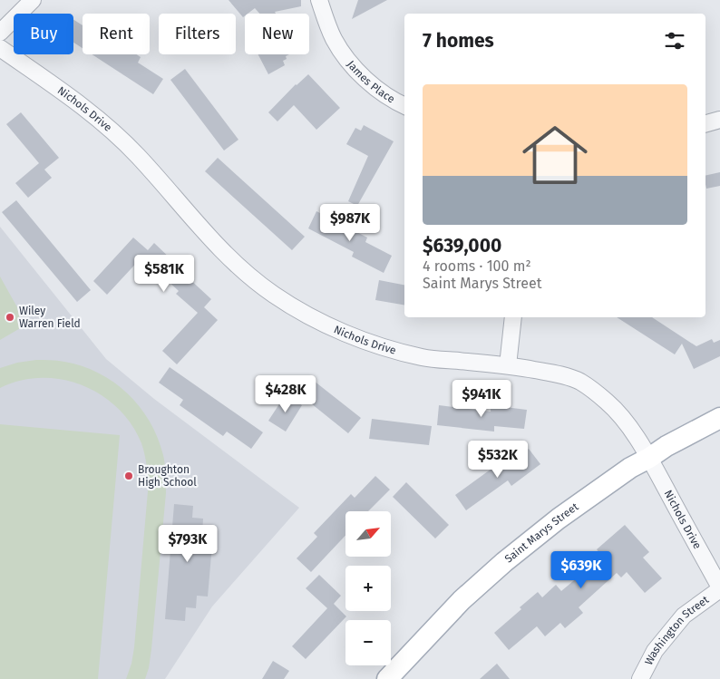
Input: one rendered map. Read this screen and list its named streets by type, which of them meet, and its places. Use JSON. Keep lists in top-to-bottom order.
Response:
{
  "streets": {
    "main road": ["Saint Marys Street"],
    "street": ["James Place", "Nichols Drive", "Washington Street"]
  },
  "crossings": [
    ["Nichols Drive", "Saint Marys Street"],
    ["Nichols Drive", "Washington Street"]
  ],
  "places": ["Wiley Warren Field", "Broughton High School"],
  "north": "top right",
  "page": {
    "chip": [
      "Buy",
      "Rent",
      "Filters",
      "New"
    ],
    "heading": "7 homes",
    "list": [
      {
        "name": "$639,000",
        "note": "4 rooms · 100 m² · Saint Marys Street"
      }
    ],
    "price": [
      "$987K",
      "$581K",
      "$428K",
      "$941K",
      "$532K",
      "$793K",
      "$639K"
    ],
    "map_buttons": ["+", "−"]
  }
}
